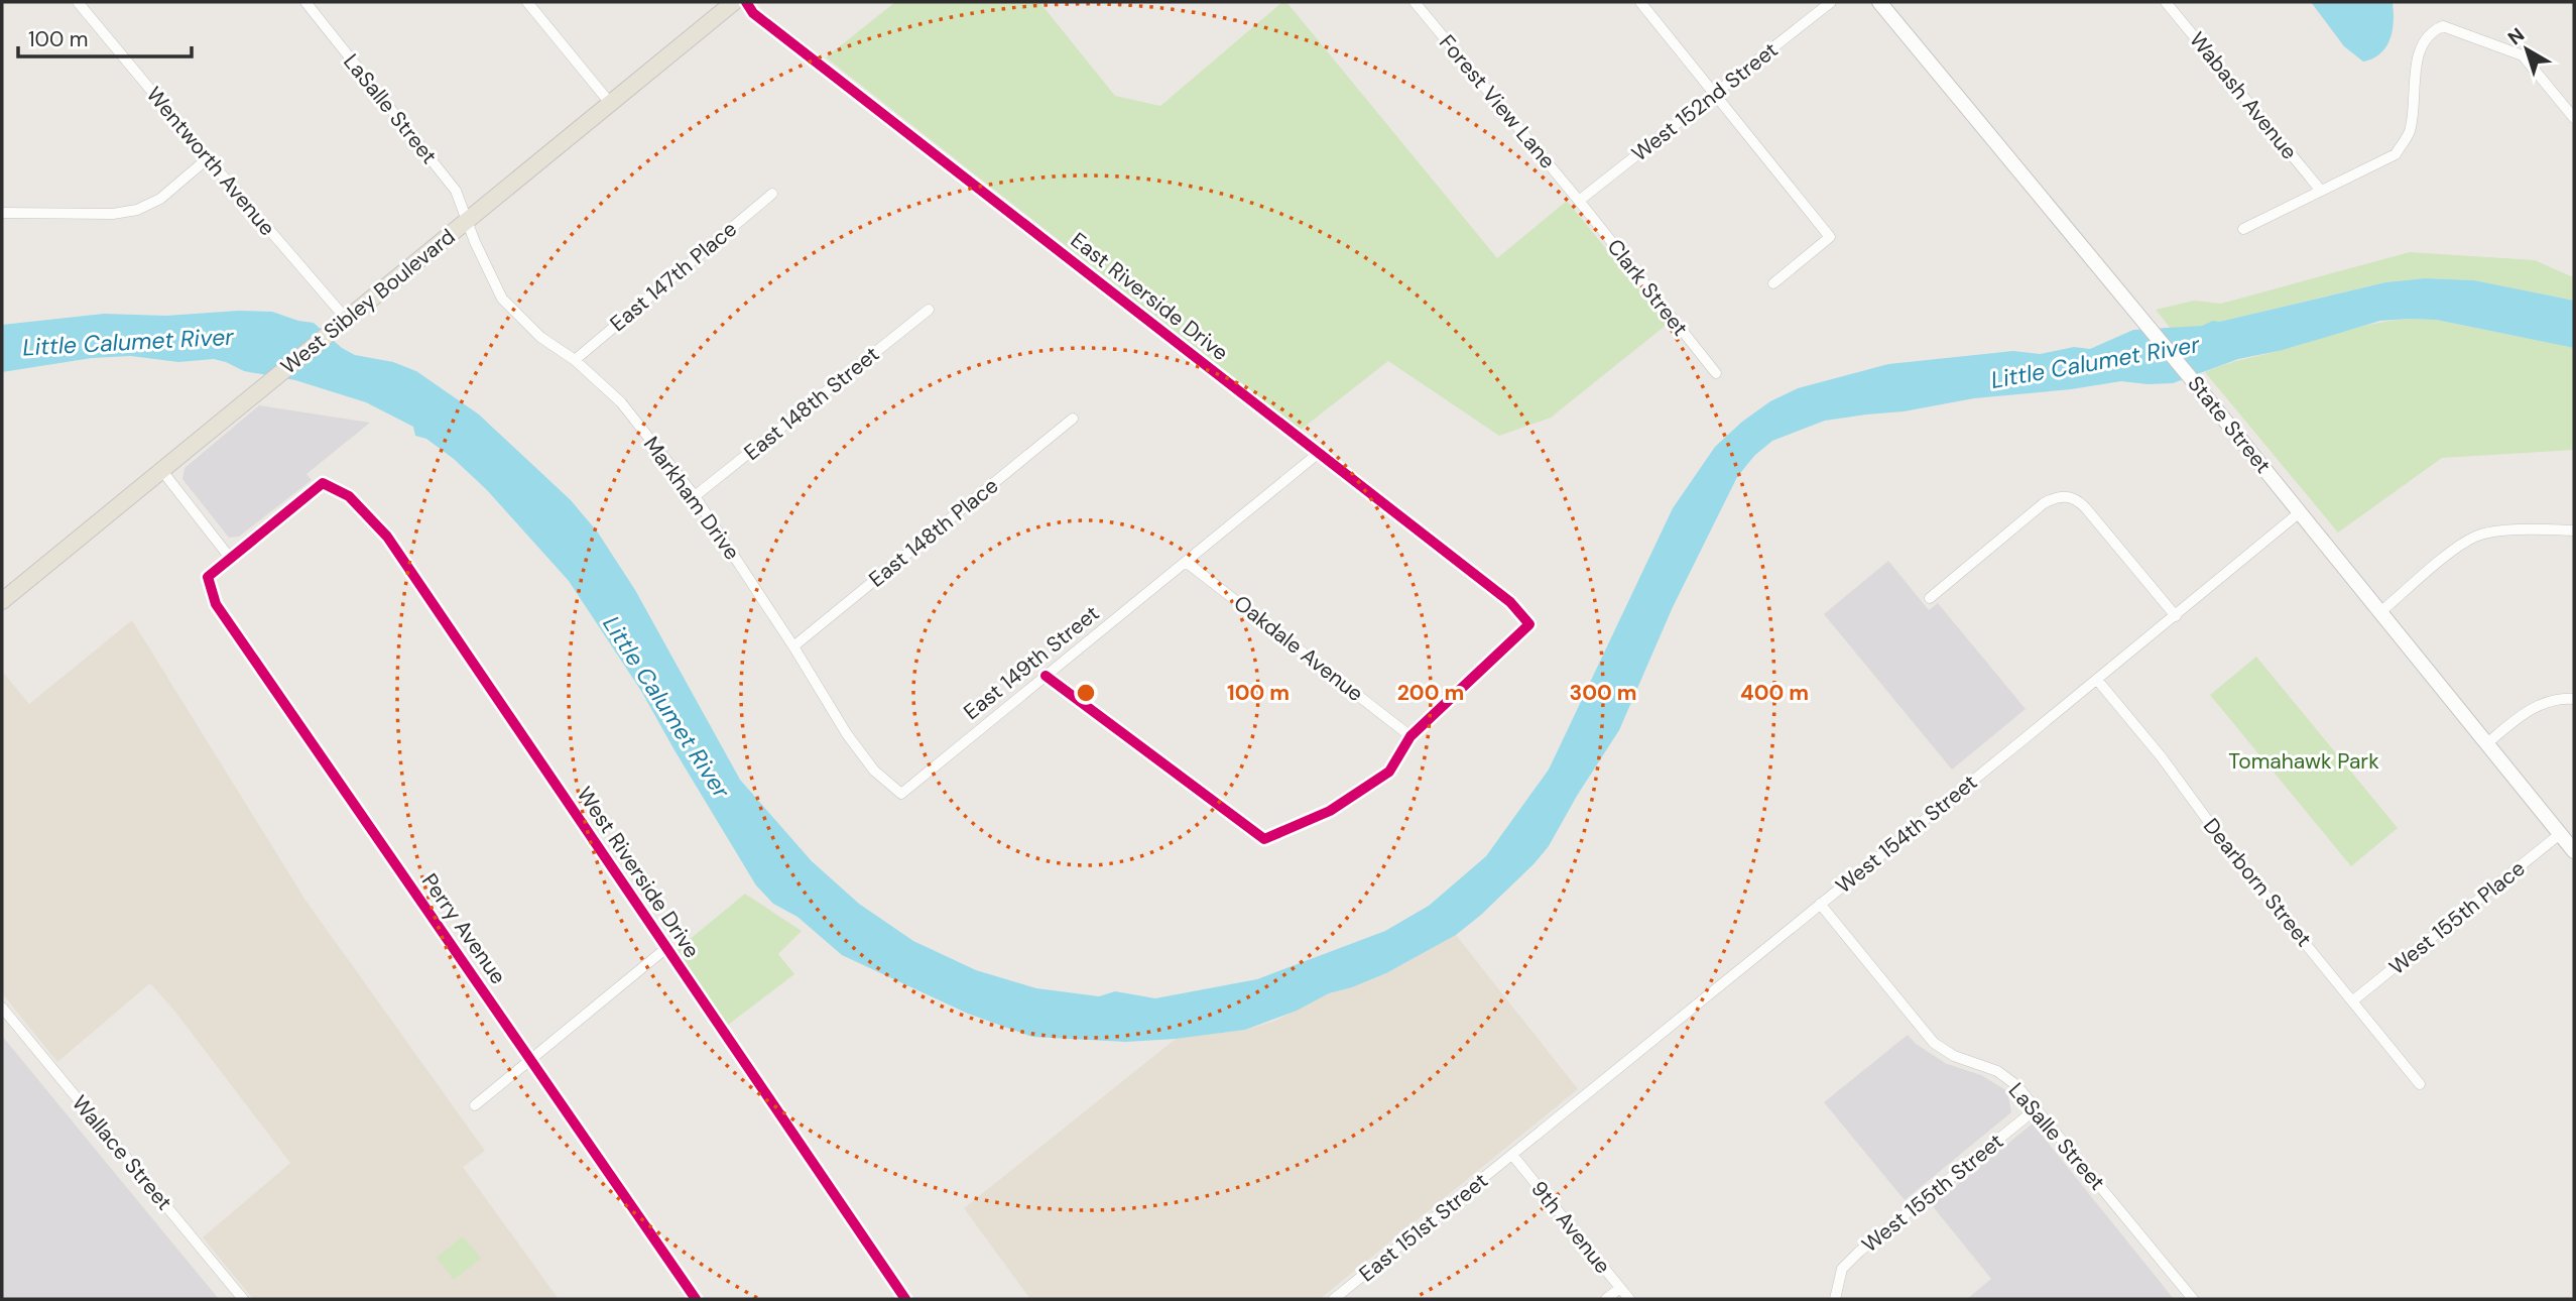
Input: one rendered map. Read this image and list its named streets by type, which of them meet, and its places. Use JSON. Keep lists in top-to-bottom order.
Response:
{
  "streets": {
    "main road": ["West Sibley Boulevard", "State Street"],
    "street": [
      "Wabash Avenue",
      "Forest View Lane",
      "West 152nd Street",
      "LaSalle Street",
      "Wentworth Avenue",
      "East 147th Place",
      "Clark Street",
      "East Riverside Drive",
      "East 148th Street",
      "Markham Drive",
      "East 148th Place",
      "Oakdale Avenue",
      "East 149th Street",
      "West 154th Street",
      "West Riverside Drive",
      "Dearborn Street",
      "West 155th Place",
      "Perry Avenue",
      "Wallace Street",
      "West 155th Street",
      "East 151st Street",
      "9th Avenue"
    ]
  },
  "crossings": [
    ["Forest View Lane", "West 152nd Street"],
    ["Forest View Lane", "Clark Street"],
    ["West 152nd Street", "Clark Street"],
    ["LaSalle Street", "West Sibley Boulevard"],
    ["LaSalle Street", "Markham Drive"],
    ["LaSalle Street", "West 154th Street"],
    ["LaSalle Street", "West 155th Street"],
    ["Wentworth Avenue", "West Sibley Boulevard"],
    ["East 147th Place", "Markham Drive"],
    ["East Riverside Drive", "Oakdale Avenue"],
    ["West Sibley Boulevard", "Markham Drive"],
    ["East 148th Street", "Markham Drive"],
    ["State Street", "West 154th Street"],
    ["State Street", "West 155th Place"],
    ["Markham Drive", "East 148th Place"],
    ["Markham Drive", "East 149th Street"],
    ["Oakdale Avenue", "East 149th Street"],
    ["West 154th Street", "Dearborn Street"],
    ["West 154th Street", "East 151st Street"],
    ["West 154th Street", "9th Avenue"],
    ["West Riverside Drive", "Perry Avenue"],
    ["Dearborn Street", "West 155th Place"],
    ["East 151st Street", "9th Avenue"]
  ],
  "water": ["Little Calumet River"],
  "parks": ["Tomahawk Park"],
  "scale_bar": "100 m",
  "north": "top left",
  "rings": [
    "100 m",
    "200 m",
    "300 m",
    "400 m"
  ]
}
